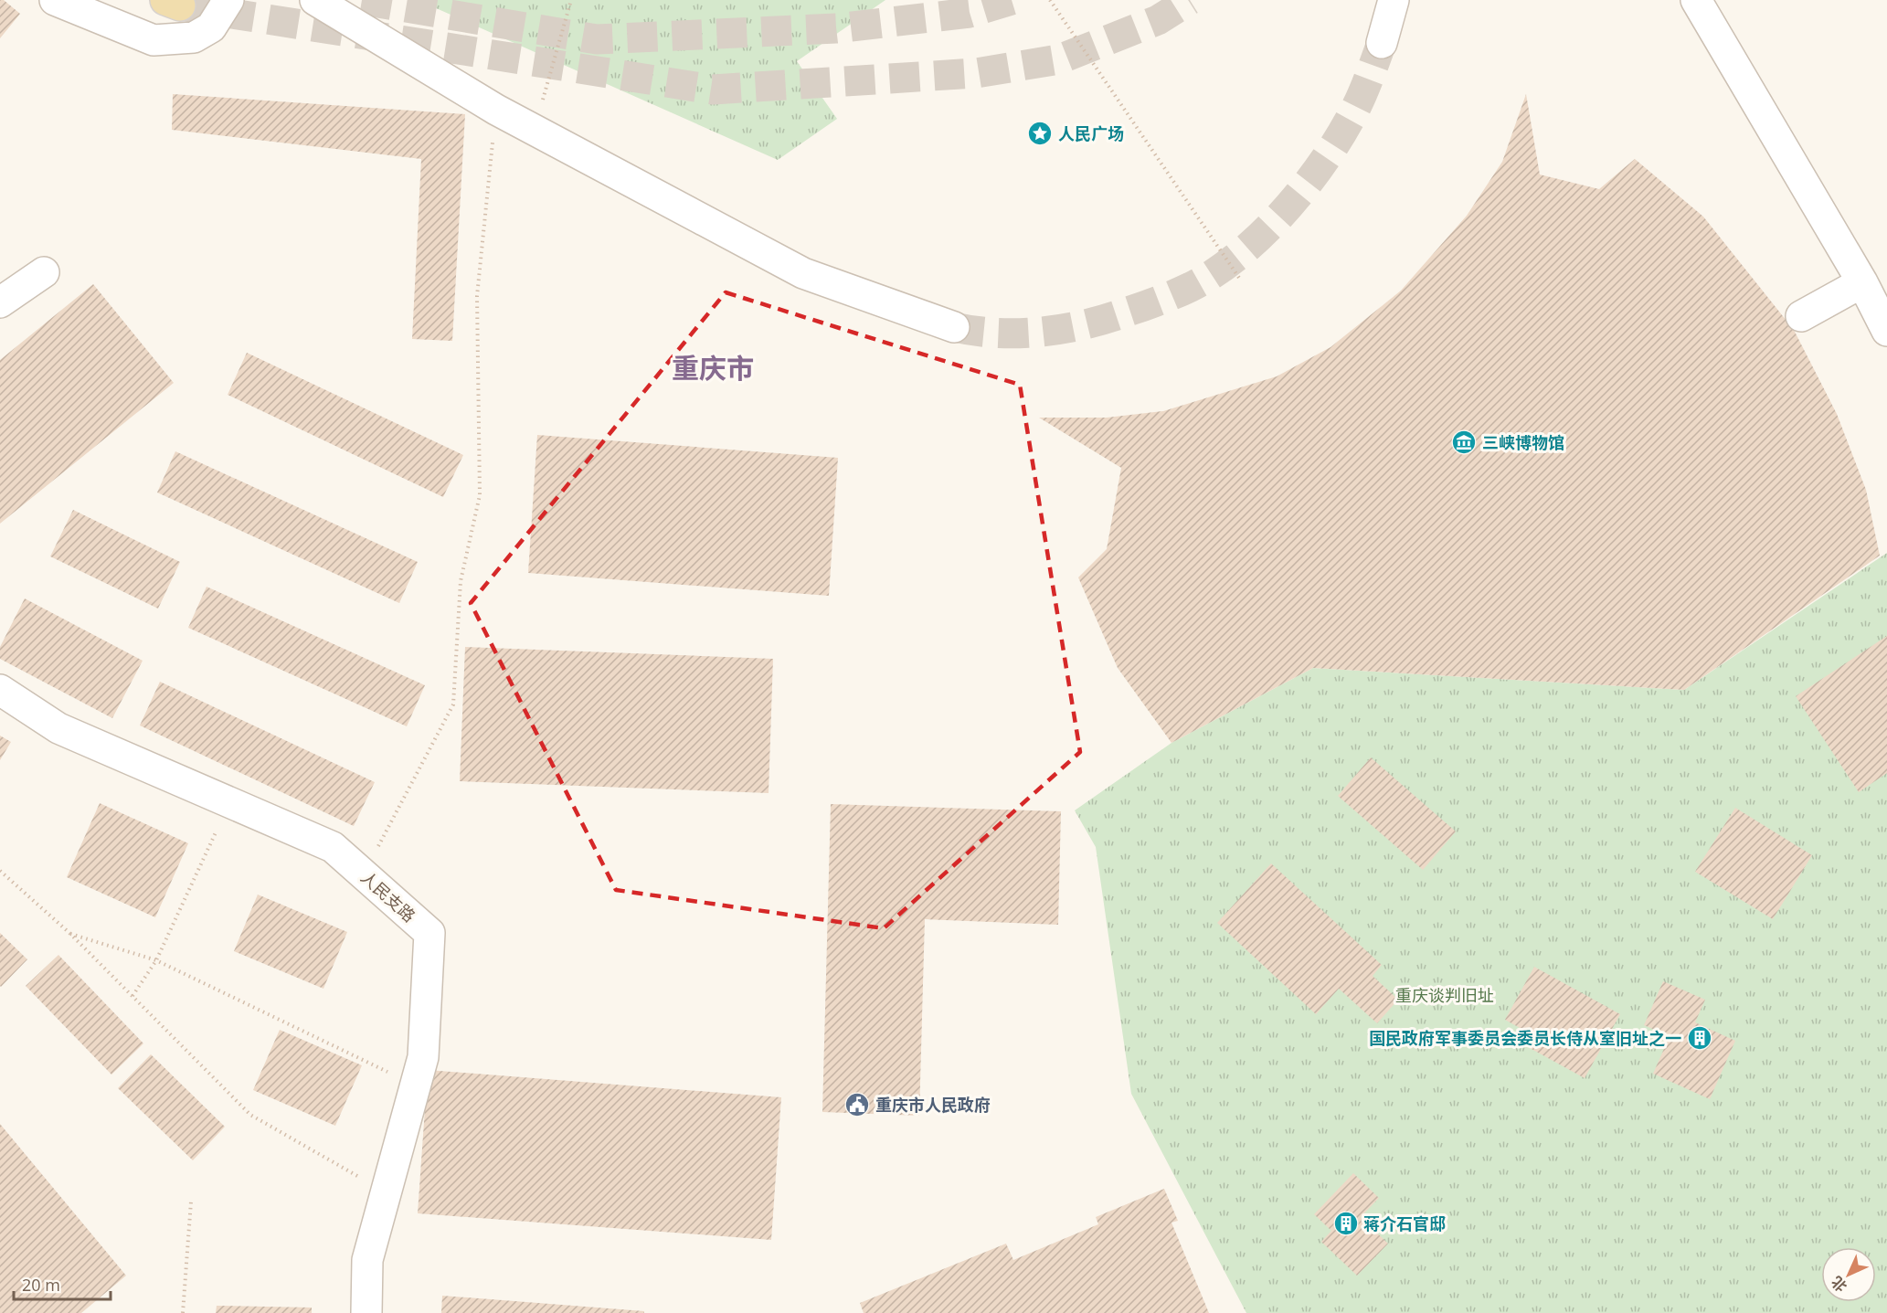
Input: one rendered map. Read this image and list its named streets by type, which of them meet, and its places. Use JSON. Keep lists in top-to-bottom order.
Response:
{
  "streets": {
    "street": ["人民支路"]
  },
  "districts": ["重庆市"],
  "parks": ["重庆谈判旧址"],
  "places": {
    "place": ["人民广场"],
    "museum": ["三峡博物馆"],
    "building": ["国民政府军事委员会委员长侍从室旧址之一", "蒋介石官邸"],
    "public building": ["重庆市人民政府"]
  },
  "scale_bar": "20 m",
  "north": "bottom left"
}
